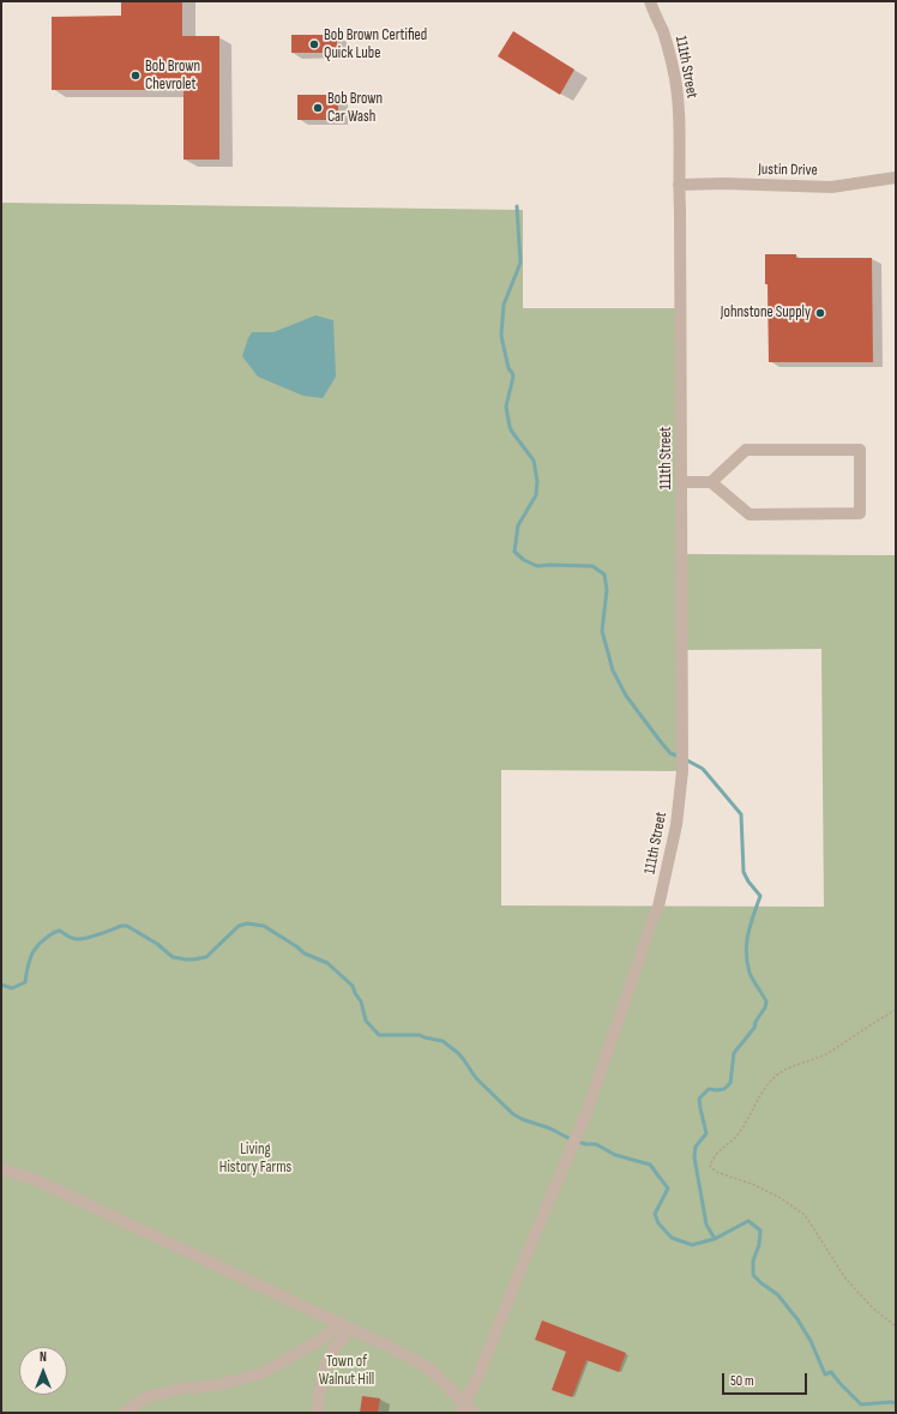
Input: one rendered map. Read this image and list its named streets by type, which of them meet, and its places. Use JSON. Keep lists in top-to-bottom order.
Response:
{
  "streets": {
    "street": ["111th Street", "Justin Drive"]
  },
  "crossings": [
    ["111th Street", "Justin Drive"]
  ],
  "parks": ["Living History Farms", "Town of Walnut Hill"],
  "places": [
    "Bob Brown Certified Quick Lube",
    "Bob Brown Chevrolet",
    "Bob Brown Car Wash",
    "Johnstone Supply"
  ],
  "scale_bar": "50 m",
  "north": "top"
}
